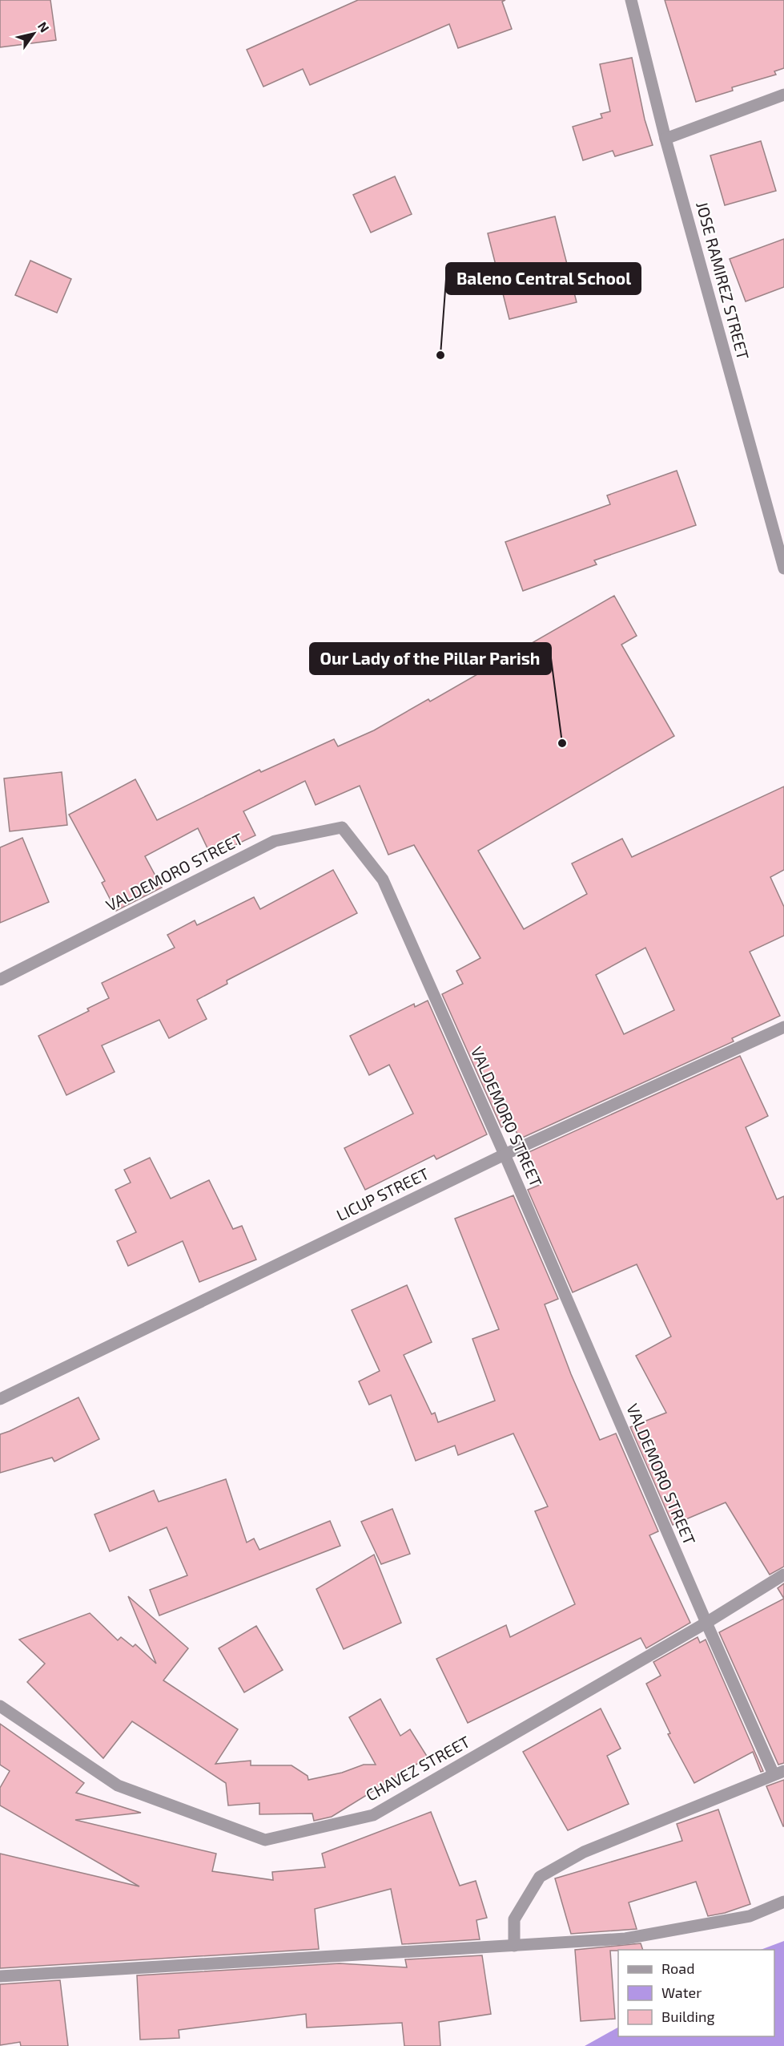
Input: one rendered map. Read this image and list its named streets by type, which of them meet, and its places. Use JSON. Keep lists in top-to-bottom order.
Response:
{
  "streets": {
    "street": [
      "JOSE RAMIREZ STREET",
      "VALDEMORO STREET",
      "LICUP STREET",
      "CHAVEZ STREET"
    ]
  },
  "crossings": [
    ["VALDEMORO STREET", "LICUP STREET"],
    ["VALDEMORO STREET", "CHAVEZ STREET"]
  ],
  "places": ["Baleno Central School", "Our Lady of the Pillar Parish"],
  "legend": ["Road", "Water", "Building"],
  "north": "top right"
}
